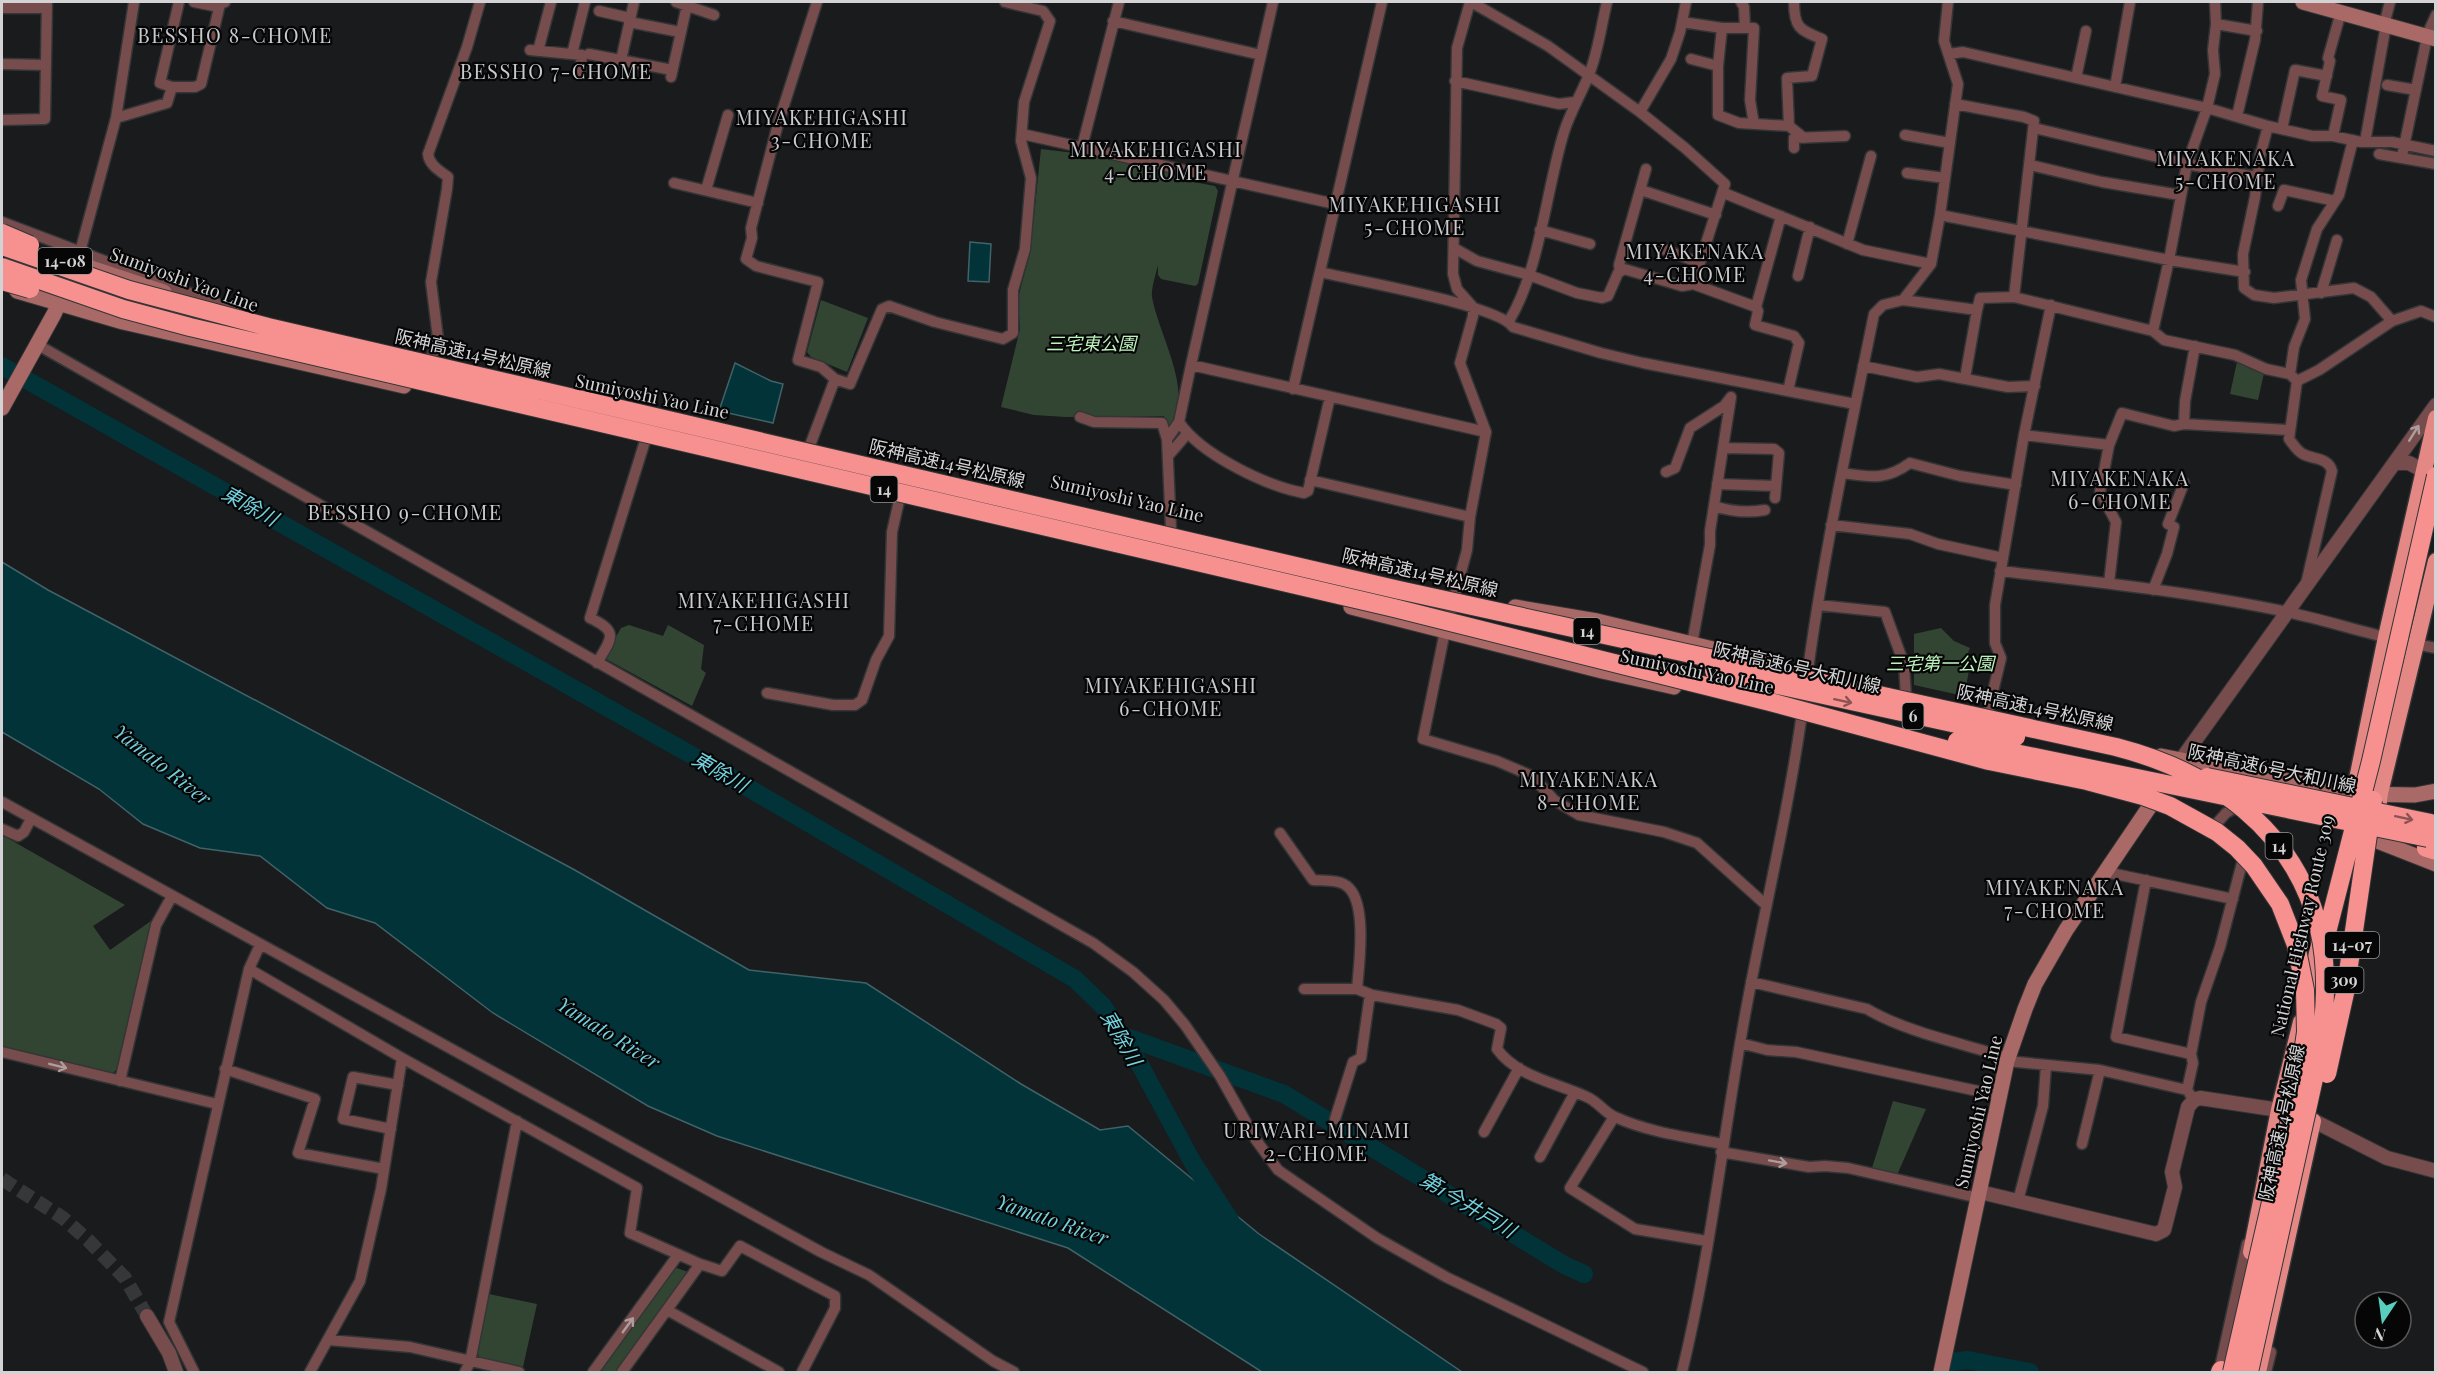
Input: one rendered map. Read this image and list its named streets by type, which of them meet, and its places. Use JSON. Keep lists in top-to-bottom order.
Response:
{
  "streets": {
    "highway": [
      "14-08",
      "阪神高速14号松原線",
      "14",
      "阪神高速6号大和川線",
      "6",
      "National Highway Route 309",
      "14-07",
      "309"
    ],
    "main road": ["Sumiyoshi Yao Line"]
  },
  "crossings": [
    ["14-08", "阪神高速14号松原線"],
    ["Sumiyoshi Yao Line", "阪神高速6号大和川線"],
    ["Sumiyoshi Yao Line", "National Highway Route 309"],
    ["Sumiyoshi Yao Line", "309"],
    ["阪神高速14号松原線", "阪神高速6号大和川線"],
    ["阪神高速14号松原線", "14-07"],
    ["National Highway Route 309", "14-07"]
  ],
  "districts": [
    "BESSHO 8-CHOME",
    "BESSHO 7-CHOME",
    "MIYAKEHIGASHI 3-CHOME",
    "MIYAKEHIGASHI 4-CHOME",
    "MIYAKENAKA 5-CHOME",
    "MIYAKEHIGASHI 5-CHOME",
    "MIYAKENAKA 4-CHOME",
    "MIYAKENAKA 6-CHOME",
    "BESSHO 9-CHOME",
    "MIYAKEHIGASHI 7-CHOME",
    "MIYAKEHIGASHI 6-CHOME",
    "MIYAKENAKA 8-CHOME",
    "MIYAKENAKA 7-CHOME",
    "URIWARI-MINAMI 2-CHOME"
  ],
  "water": ["東除川", "Yamato River", "第1今井戸川"],
  "parks": ["三宅東公園", "三宅第一公園"],
  "north": "bottom"
}
